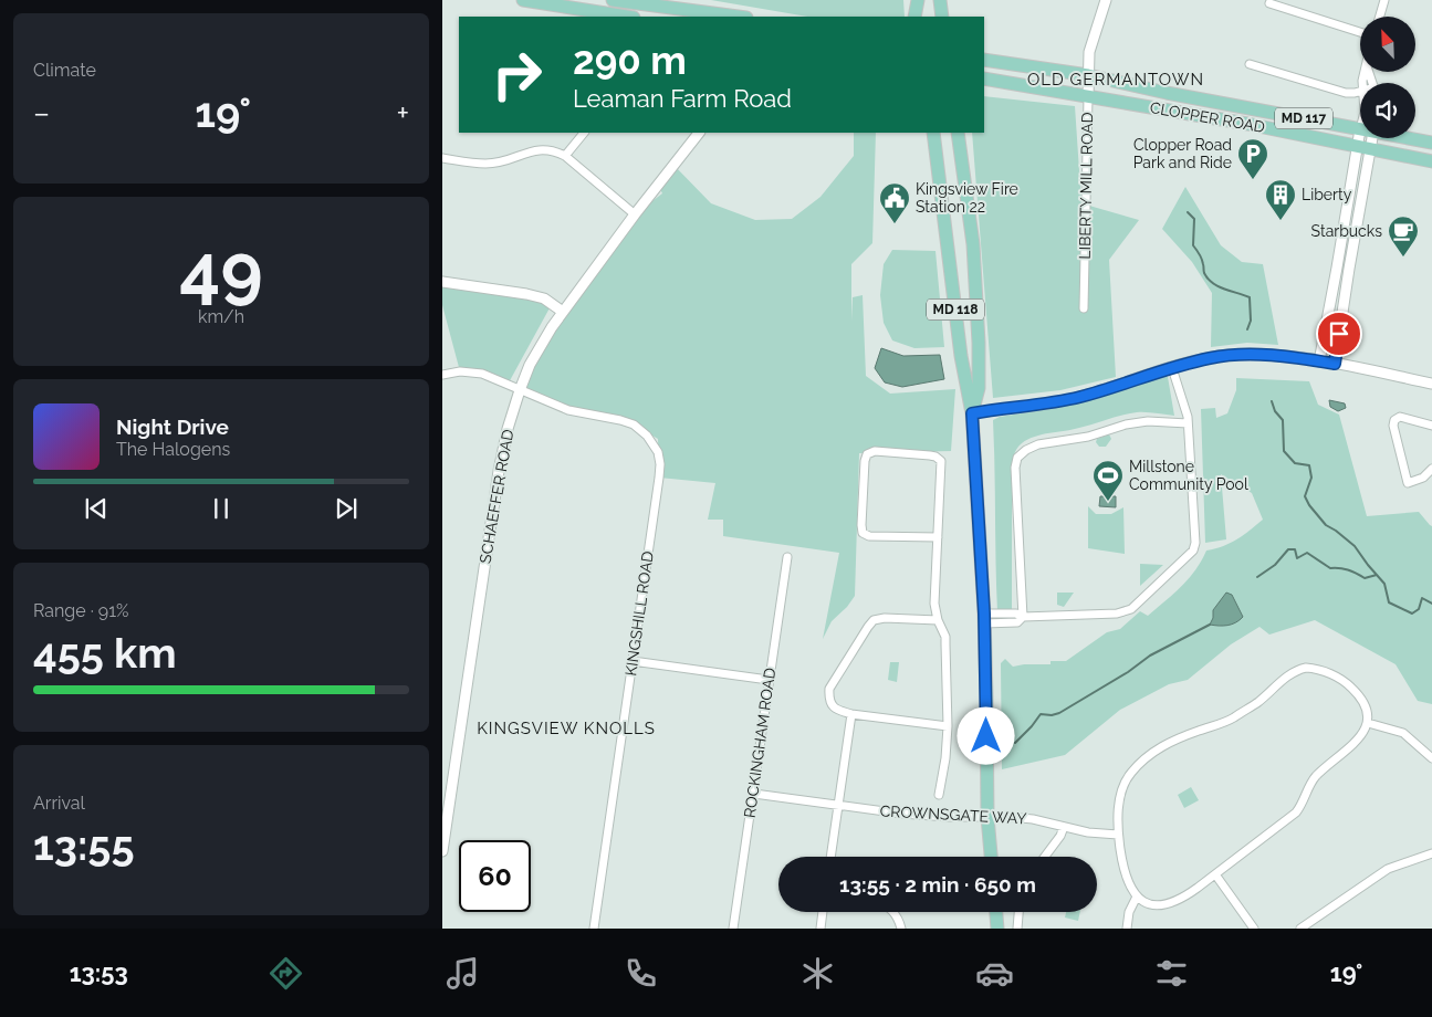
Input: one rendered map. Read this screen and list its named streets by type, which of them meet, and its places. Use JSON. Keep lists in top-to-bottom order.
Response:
{
  "streets": {
    "main road": ["CLOPPER ROAD", "MD 117", "MD 118"],
    "street": [
      "LIBERTY MILL ROAD",
      "SCHAEFFER ROAD",
      "KINGSHILL ROAD",
      "ROCKINGHAM ROAD",
      "CROWNSGATE WAY"
    ]
  },
  "crossings": [
    ["CLOPPER ROAD", "LIBERTY MILL ROAD"],
    ["MD 118", "CROWNSGATE WAY"],
    ["SCHAEFFER ROAD", "KINGSHILL ROAD"],
    ["ROCKINGHAM ROAD", "CROWNSGATE WAY"]
  ],
  "districts": ["OLD GERMANTOWN", "KINGSVIEW KNOLLS"],
  "places": {
    "parking": ["Clopper Road Park and Ride"],
    "building": ["Liberty"],
    "public building": ["Kingsview Fire Station 22"],
    "cafe": ["Starbucks"],
    "sports": ["Millstone Community Pool"]
  },
  "north": "top left",
  "page": {
    "tile": [
      "Climate",
      ["49", "km/h"],
      ["Range · 91%", "455 km"],
      ["Arrival", "13:55"]
    ],
    "turn": ["290 m", "Leaman Farm Road"],
    "heat": ["−", "19°", "+"],
    "song": ["Night Drive", "The Halogens"],
    "limit": "60",
    "trip": "13:55 · 2 min · 650 m",
    "tabs": ["13:53", "19°"]
  }
}
